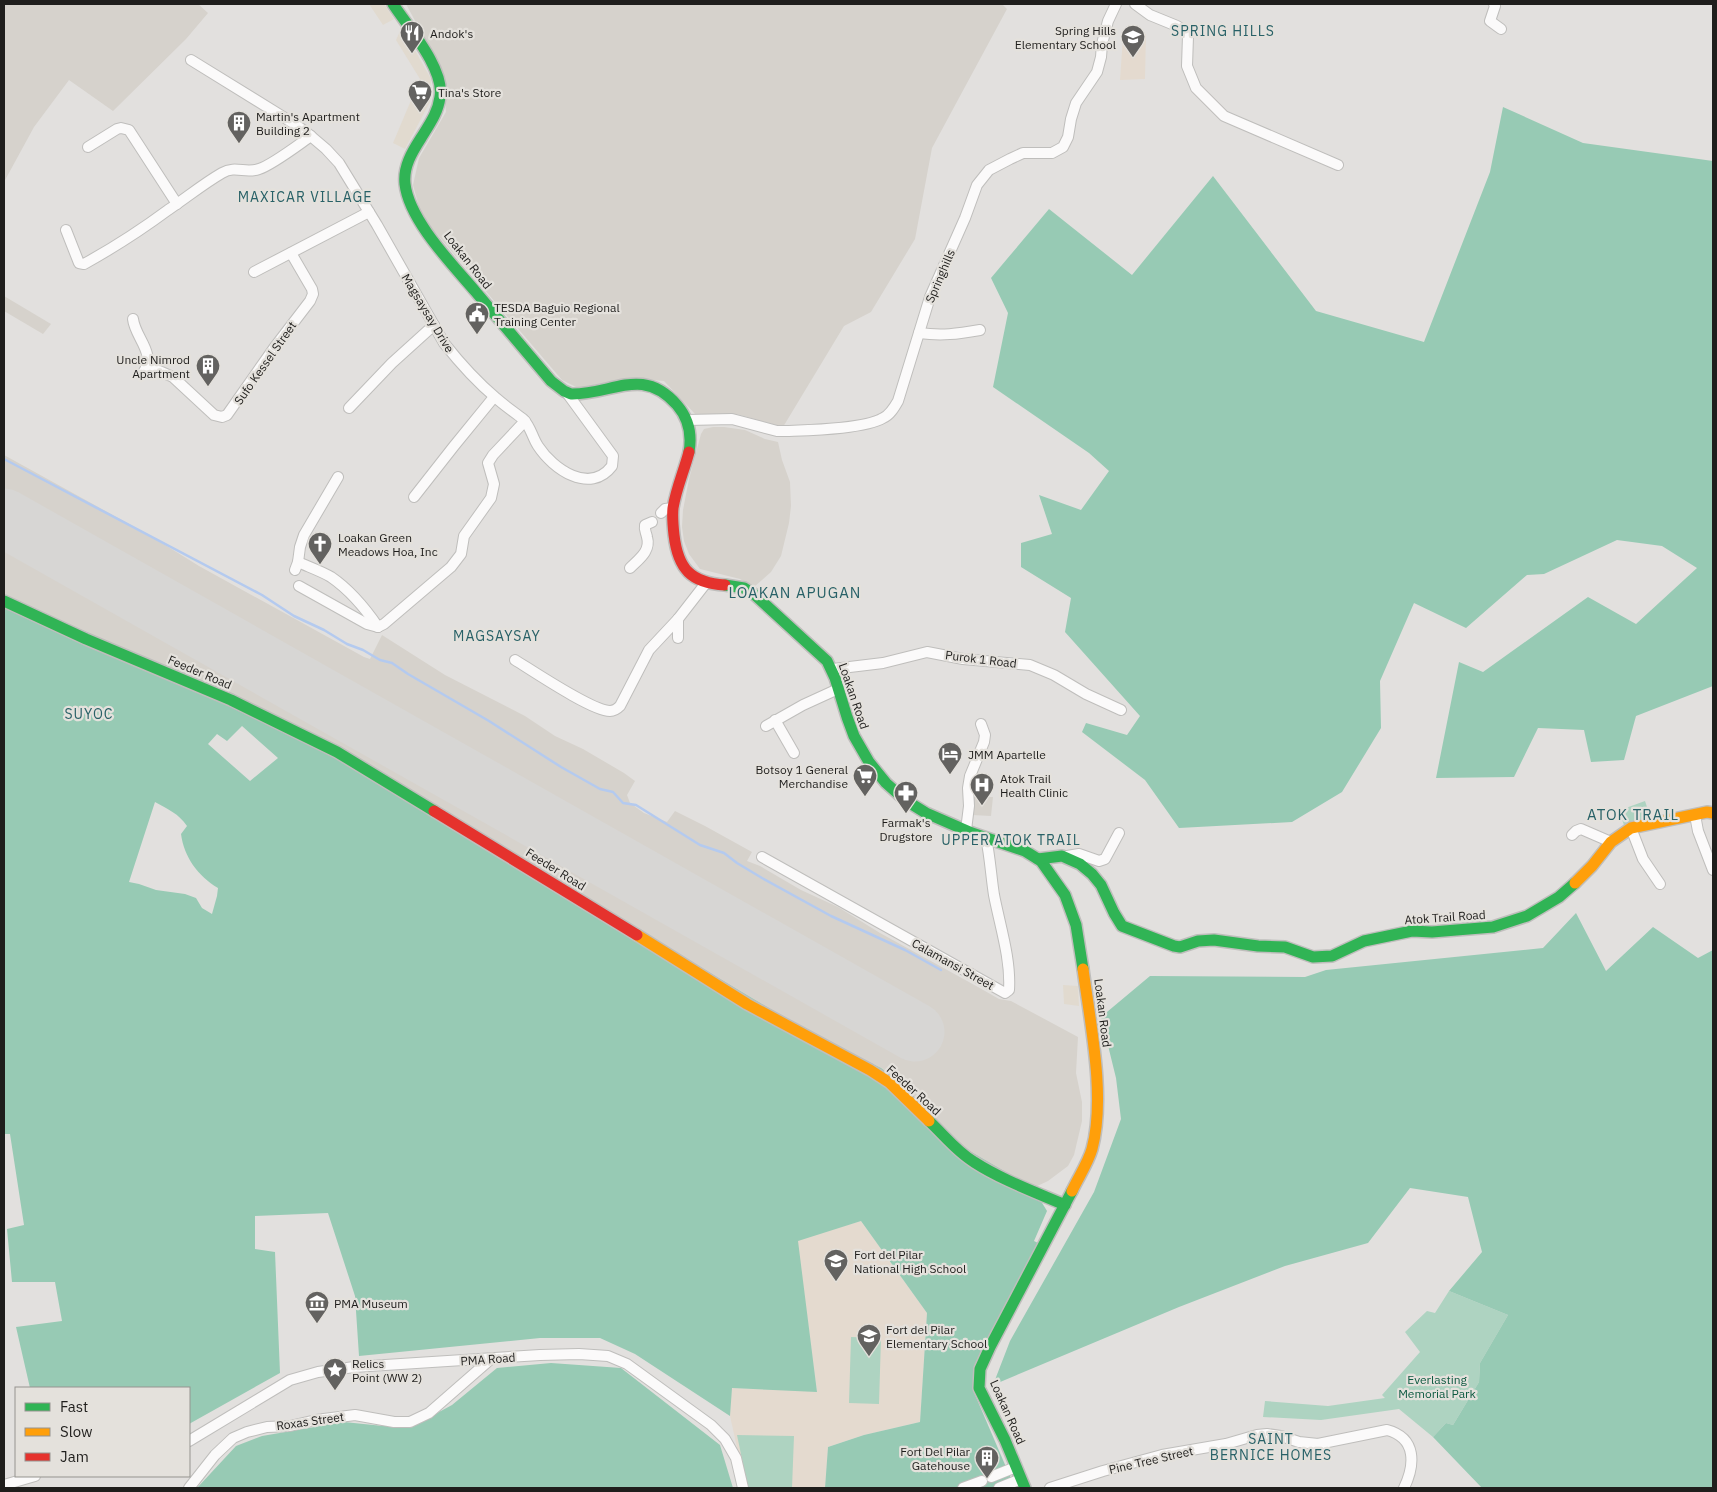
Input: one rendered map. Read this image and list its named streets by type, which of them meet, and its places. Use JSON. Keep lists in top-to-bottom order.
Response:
{
  "streets": {
    "street": [
      "Loakan Road",
      "Springhills",
      "Magsaysay Drive",
      "Sufo Kessel Street",
      "Purok 1 Road",
      "Feeder Road",
      "Atok Trail Road",
      "Calamansi Street",
      "PMA Road",
      "Roxas Street",
      "Pine Tree Street"
    ]
  },
  "crossings": [
    ["Loakan Road", "Magsaysay Drive"],
    ["Loakan Road", "Purok 1 Road"],
    ["Loakan Road", "Feeder Road"],
    ["Loakan Road", "Calamansi Street"],
    ["PMA Road", "Roxas Street"]
  ],
  "districts": [
    "SPRING HILLS",
    "MAXICAR VILLAGE",
    "LOAKAN APUGAN",
    "MAGSAYSAY",
    "SUYOC",
    "ATOK TRAIL",
    "UPPER ATOK TRAIL",
    "SAINT BERNICE HOMES"
  ],
  "parks": ["Everlasting Memorial Park"],
  "places": {
    "restaurant": ["Andok's"],
    "school or university": ["Spring Hills Elementary School", "Fort del Pilar National High School", "Fort del Pilar Elementary School"],
    "supermarket": ["Tina's Store", "Botsoy 1 General Merchandise"],
    "building": ["Martin's Apartment Building 2", "Uncle Nimrod Apartment", "Fort Del Pilar Gatehouse"],
    "public building": ["TESDA Baguio Regional Training Center"],
    "church": ["Loakan Green Meadows Hoa, Inc"],
    "hotel": ["JMM Apartelle"],
    "hospital": ["Atok Trail Health Clinic"],
    "pharmacy": ["Farmak's Drugstore"],
    "museum": ["PMA Museum"],
    "place": ["Relics Point (WW 2)"]
  },
  "legend": ["Fast", "Slow", "Jam"]
}
